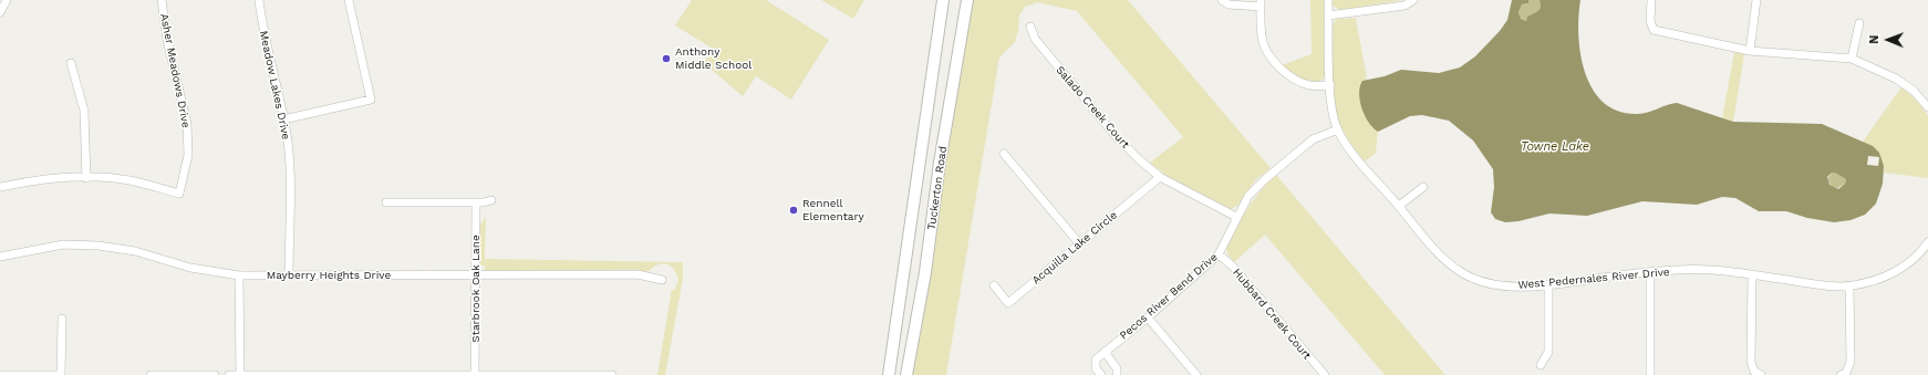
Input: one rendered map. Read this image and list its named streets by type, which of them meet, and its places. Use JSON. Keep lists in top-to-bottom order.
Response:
{
  "streets": {
    "main road": ["Tuckerton Road"],
    "street": [
      "Asher Meadows Drive",
      "Meadow Lakes Drive",
      "Salado Creek Court",
      "Acquilla Lake Circle",
      "Mayberry Heights Drive",
      "West Pedernales River Drive",
      "Starbrook Oak Lane",
      "Pecos River Bend Drive",
      "Hubbard Creek Court"
    ]
  },
  "crossings": [
    ["Meadow Lakes Drive", "Mayberry Heights Drive"],
    ["Salado Creek Court", "Acquilla Lake Circle"],
    ["Salado Creek Court", "Pecos River Bend Drive"],
    ["Mayberry Heights Drive", "Starbrook Oak Lane"],
    ["West Pedernales River Drive", "Pecos River Bend Drive"],
    ["Pecos River Bend Drive", "Hubbard Creek Court"]
  ],
  "water": ["Towne Lake"],
  "places": ["Anthony Middle School", "Rennell Elementary"],
  "north": "left"
}
